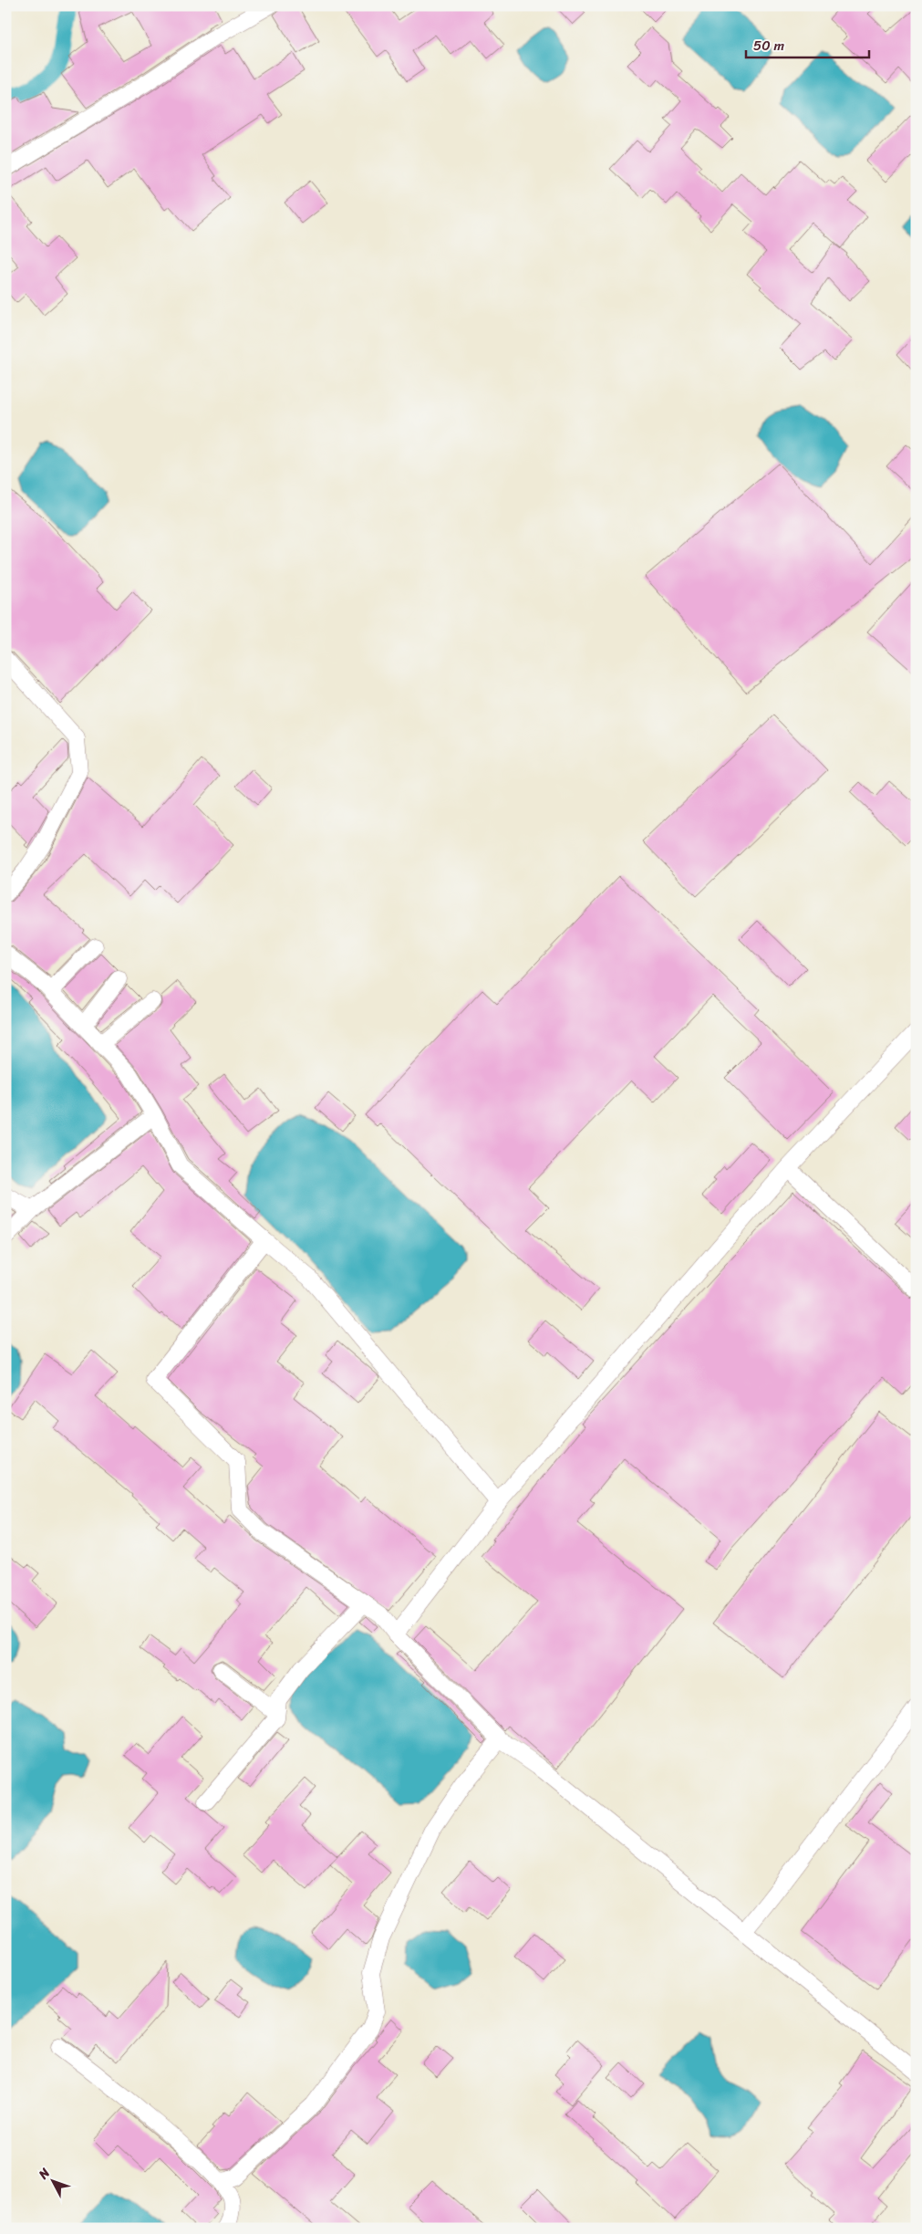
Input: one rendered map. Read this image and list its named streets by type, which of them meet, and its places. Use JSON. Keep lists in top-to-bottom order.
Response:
{
  "scale_bar": "50 m",
  "north": "top left"
}
